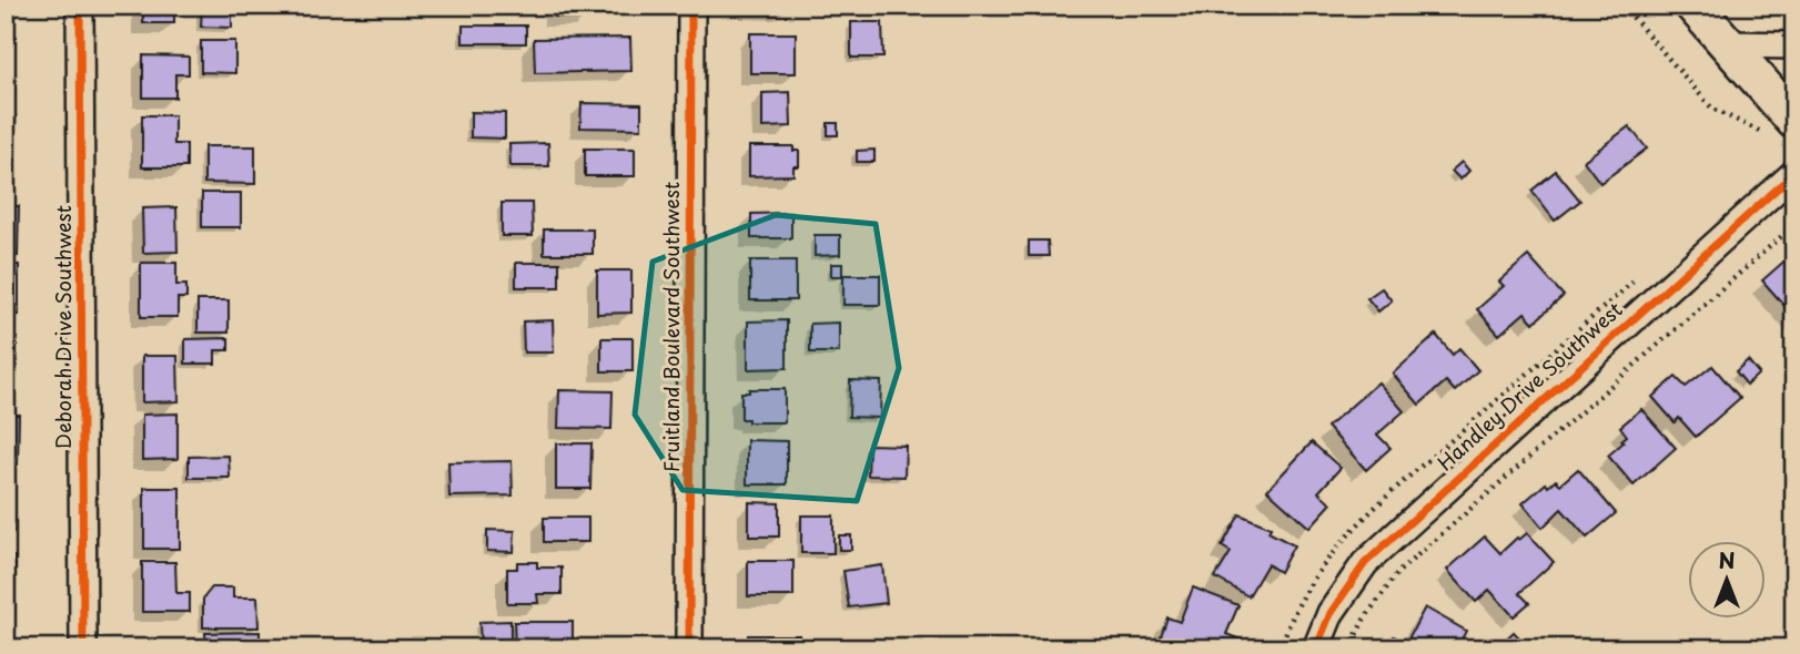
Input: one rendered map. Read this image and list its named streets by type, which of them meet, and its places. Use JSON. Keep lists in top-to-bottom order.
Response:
{
  "streets": {
    "street": ["Deborah Drive Southwest", "Fruitland Boulevard Southwest", "Handley Drive Southwest"]
  },
  "north": "top"
}
